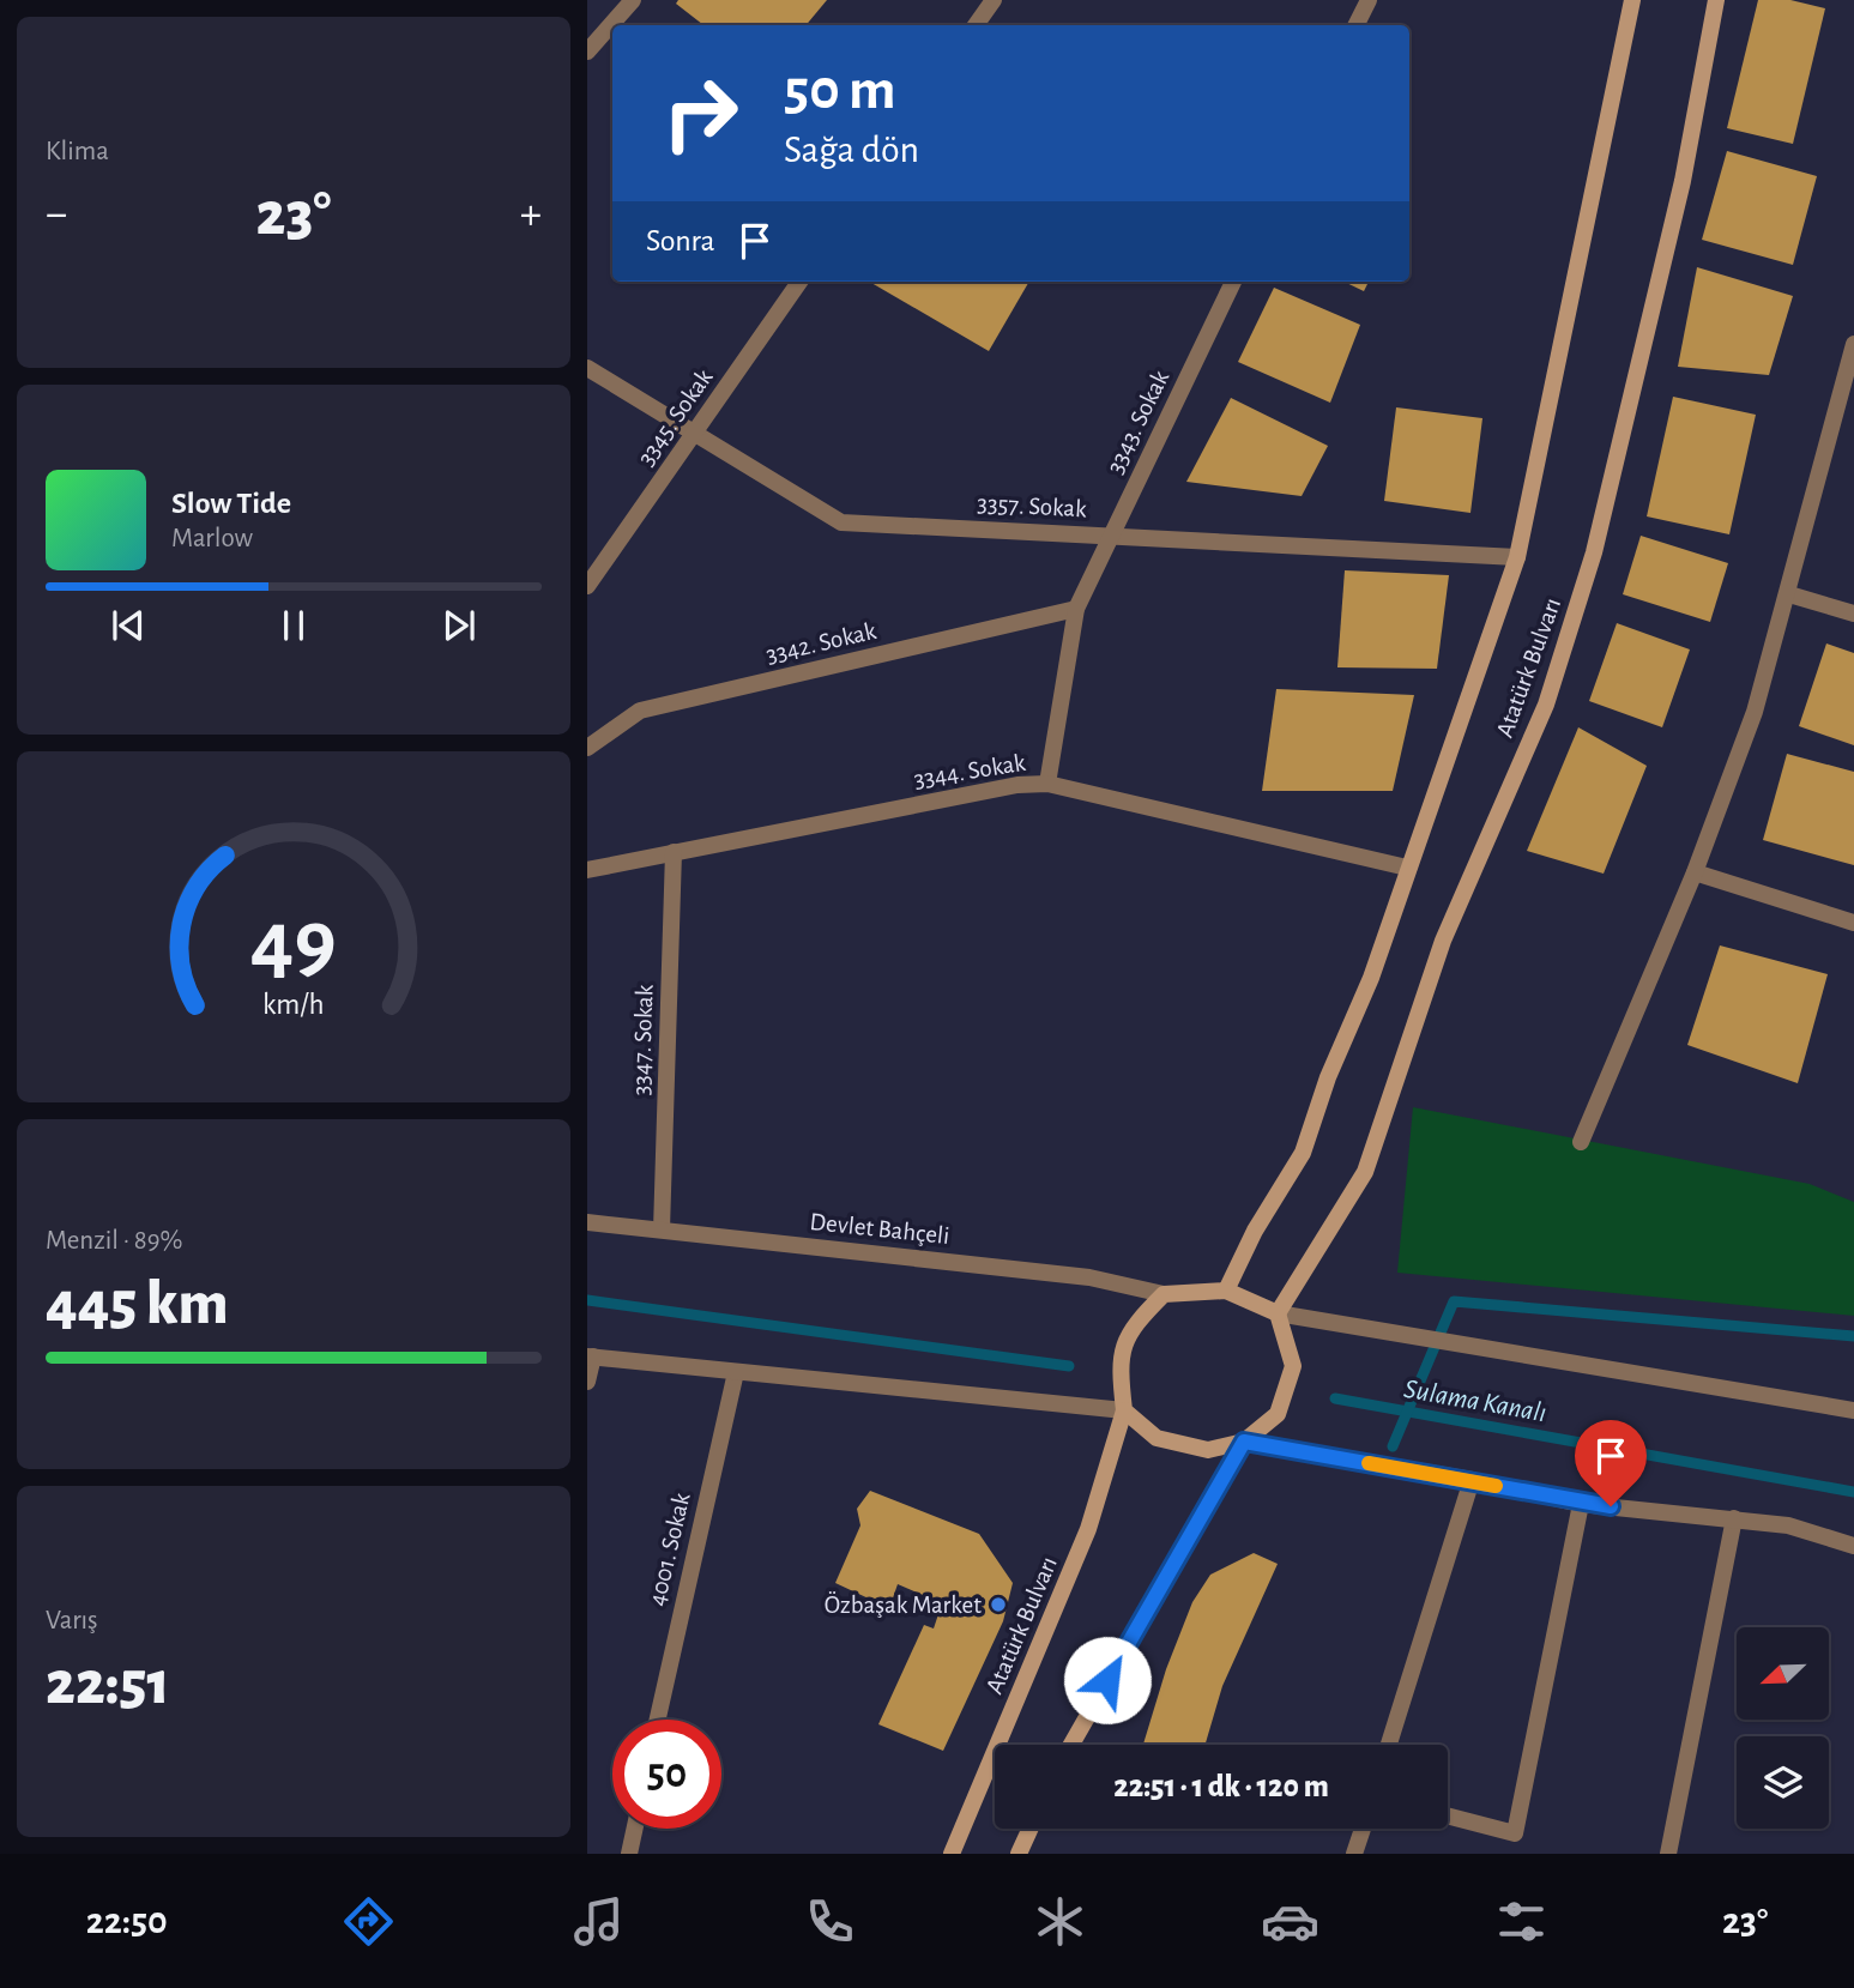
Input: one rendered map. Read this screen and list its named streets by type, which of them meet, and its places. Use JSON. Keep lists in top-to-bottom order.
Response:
{
  "streets": {
    "main road": ["Atatürk Bulvarı"],
    "street": [
      "3345. Sokak",
      "3343. Sokak",
      "3357. Sokak",
      "3342. Sokak",
      "3344. Sokak",
      "3347. Sokak",
      "Devlet Bahçeli",
      "4001. Sokak"
    ]
  },
  "crossings": [
    ["3345. Sokak", "3357. Sokak"],
    ["3343. Sokak", "3357. Sokak"],
    ["3343. Sokak", "3342. Sokak"],
    ["3343. Sokak", "3344. Sokak"],
    ["3357. Sokak", "Atatürk Bulvarı"],
    ["Atatürk Bulvarı", "3344. Sokak"],
    ["Atatürk Bulvarı", "Devlet Bahçeli"],
    ["3344. Sokak", "3347. Sokak"],
    ["3347. Sokak", "Devlet Bahçeli"]
  ],
  "water": ["Sulama Kanalı"],
  "places": ["Özbaşak Market"],
  "north": "bottom left",
  "page": {
    "tile": [
      "Klima",
      ["Menzil · 89%", "445 km"],
      ["Varış", "22:51"]
    ],
    "turn": ["50 m", "Sağa dön"],
    "heat": ["−", "23°", "+"],
    "then": "Sonra",
    "song": ["Slow Tide", "Marlow"],
    "limit": "50",
    "trip": "22:51 · 1 dk · 120 m",
    "tabs": ["22:50", "23°"],
    "gauge": ["49", "km/h"]
  }
}
